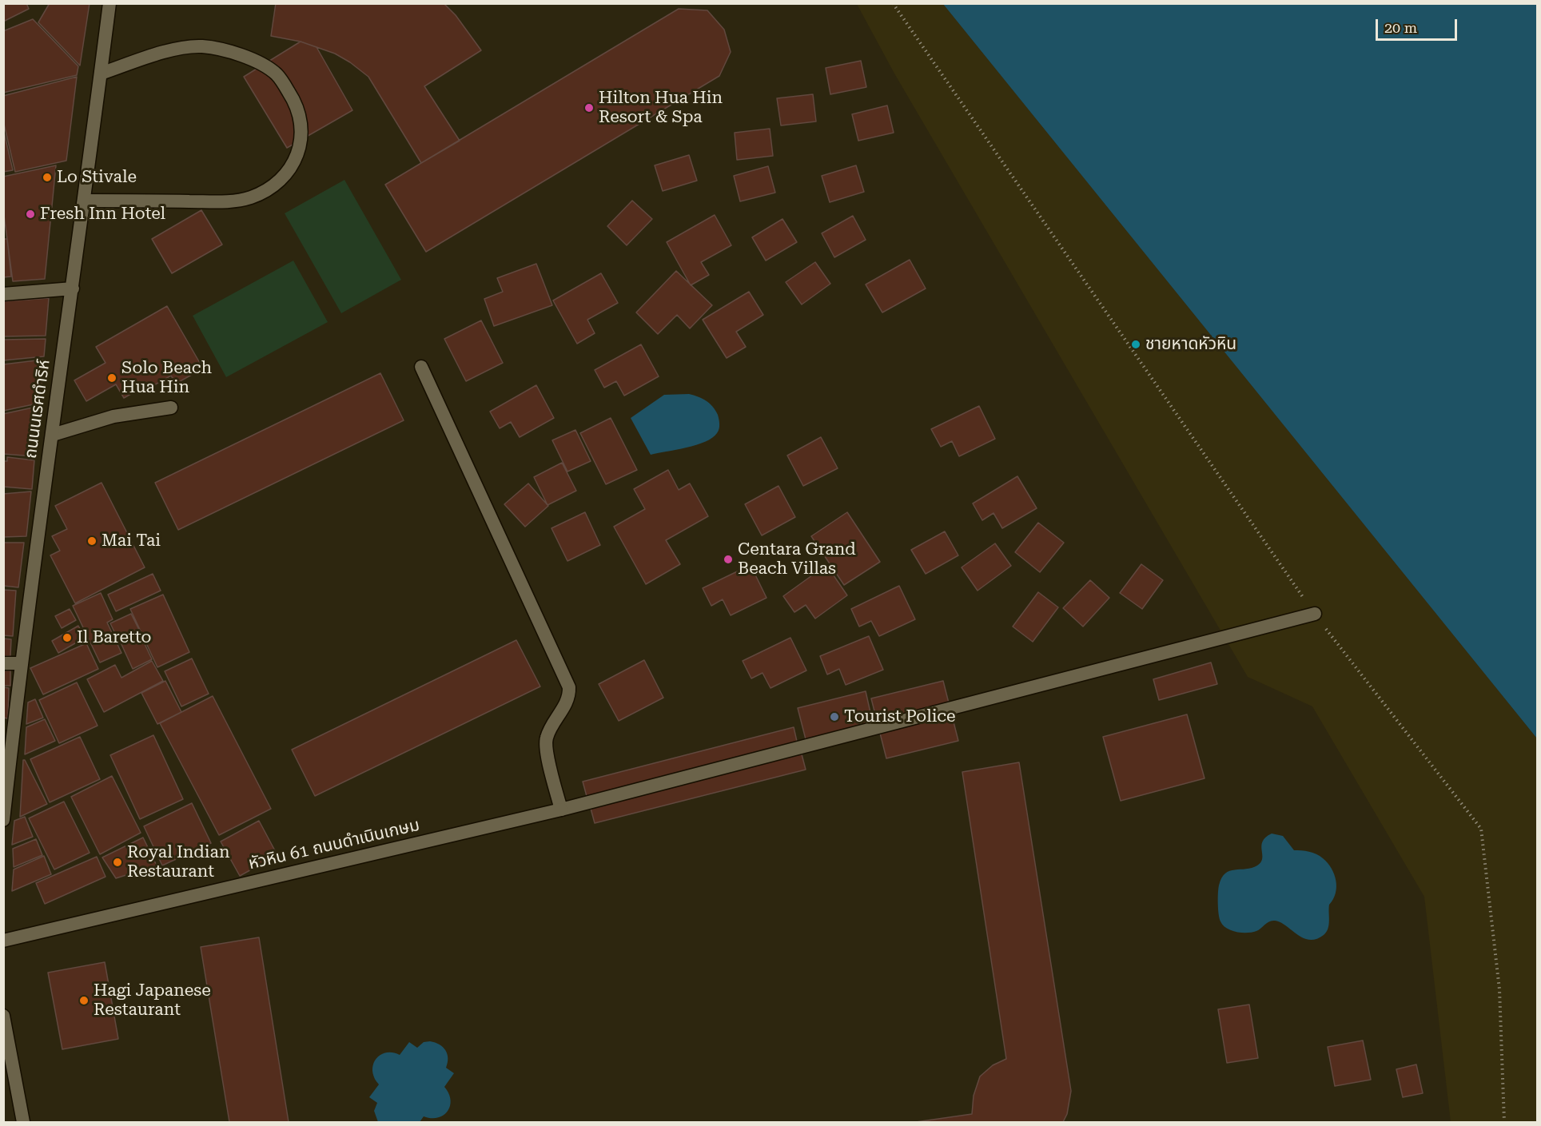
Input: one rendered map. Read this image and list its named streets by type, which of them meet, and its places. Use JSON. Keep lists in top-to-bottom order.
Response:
{
  "streets": {
    "street": ["ถนนนเรศดำริห์", "หัวหิน 61 ถนนดำเนินเกษม"]
  },
  "places": [
    "Hilton Hua Hin Resort & Spa",
    "Lo Stivale",
    "Fresh Inn Hotel",
    "ชายหาดหัวหิน",
    "Solo Beach Hua Hin",
    "Mai Tai",
    "Centara Grand Beach Villas",
    "Il Baretto",
    "Tourist Police",
    "Royal Indian Restaurant",
    "Hagi Japanese Restaurant"
  ],
  "scale_bar": "20 m"
}
